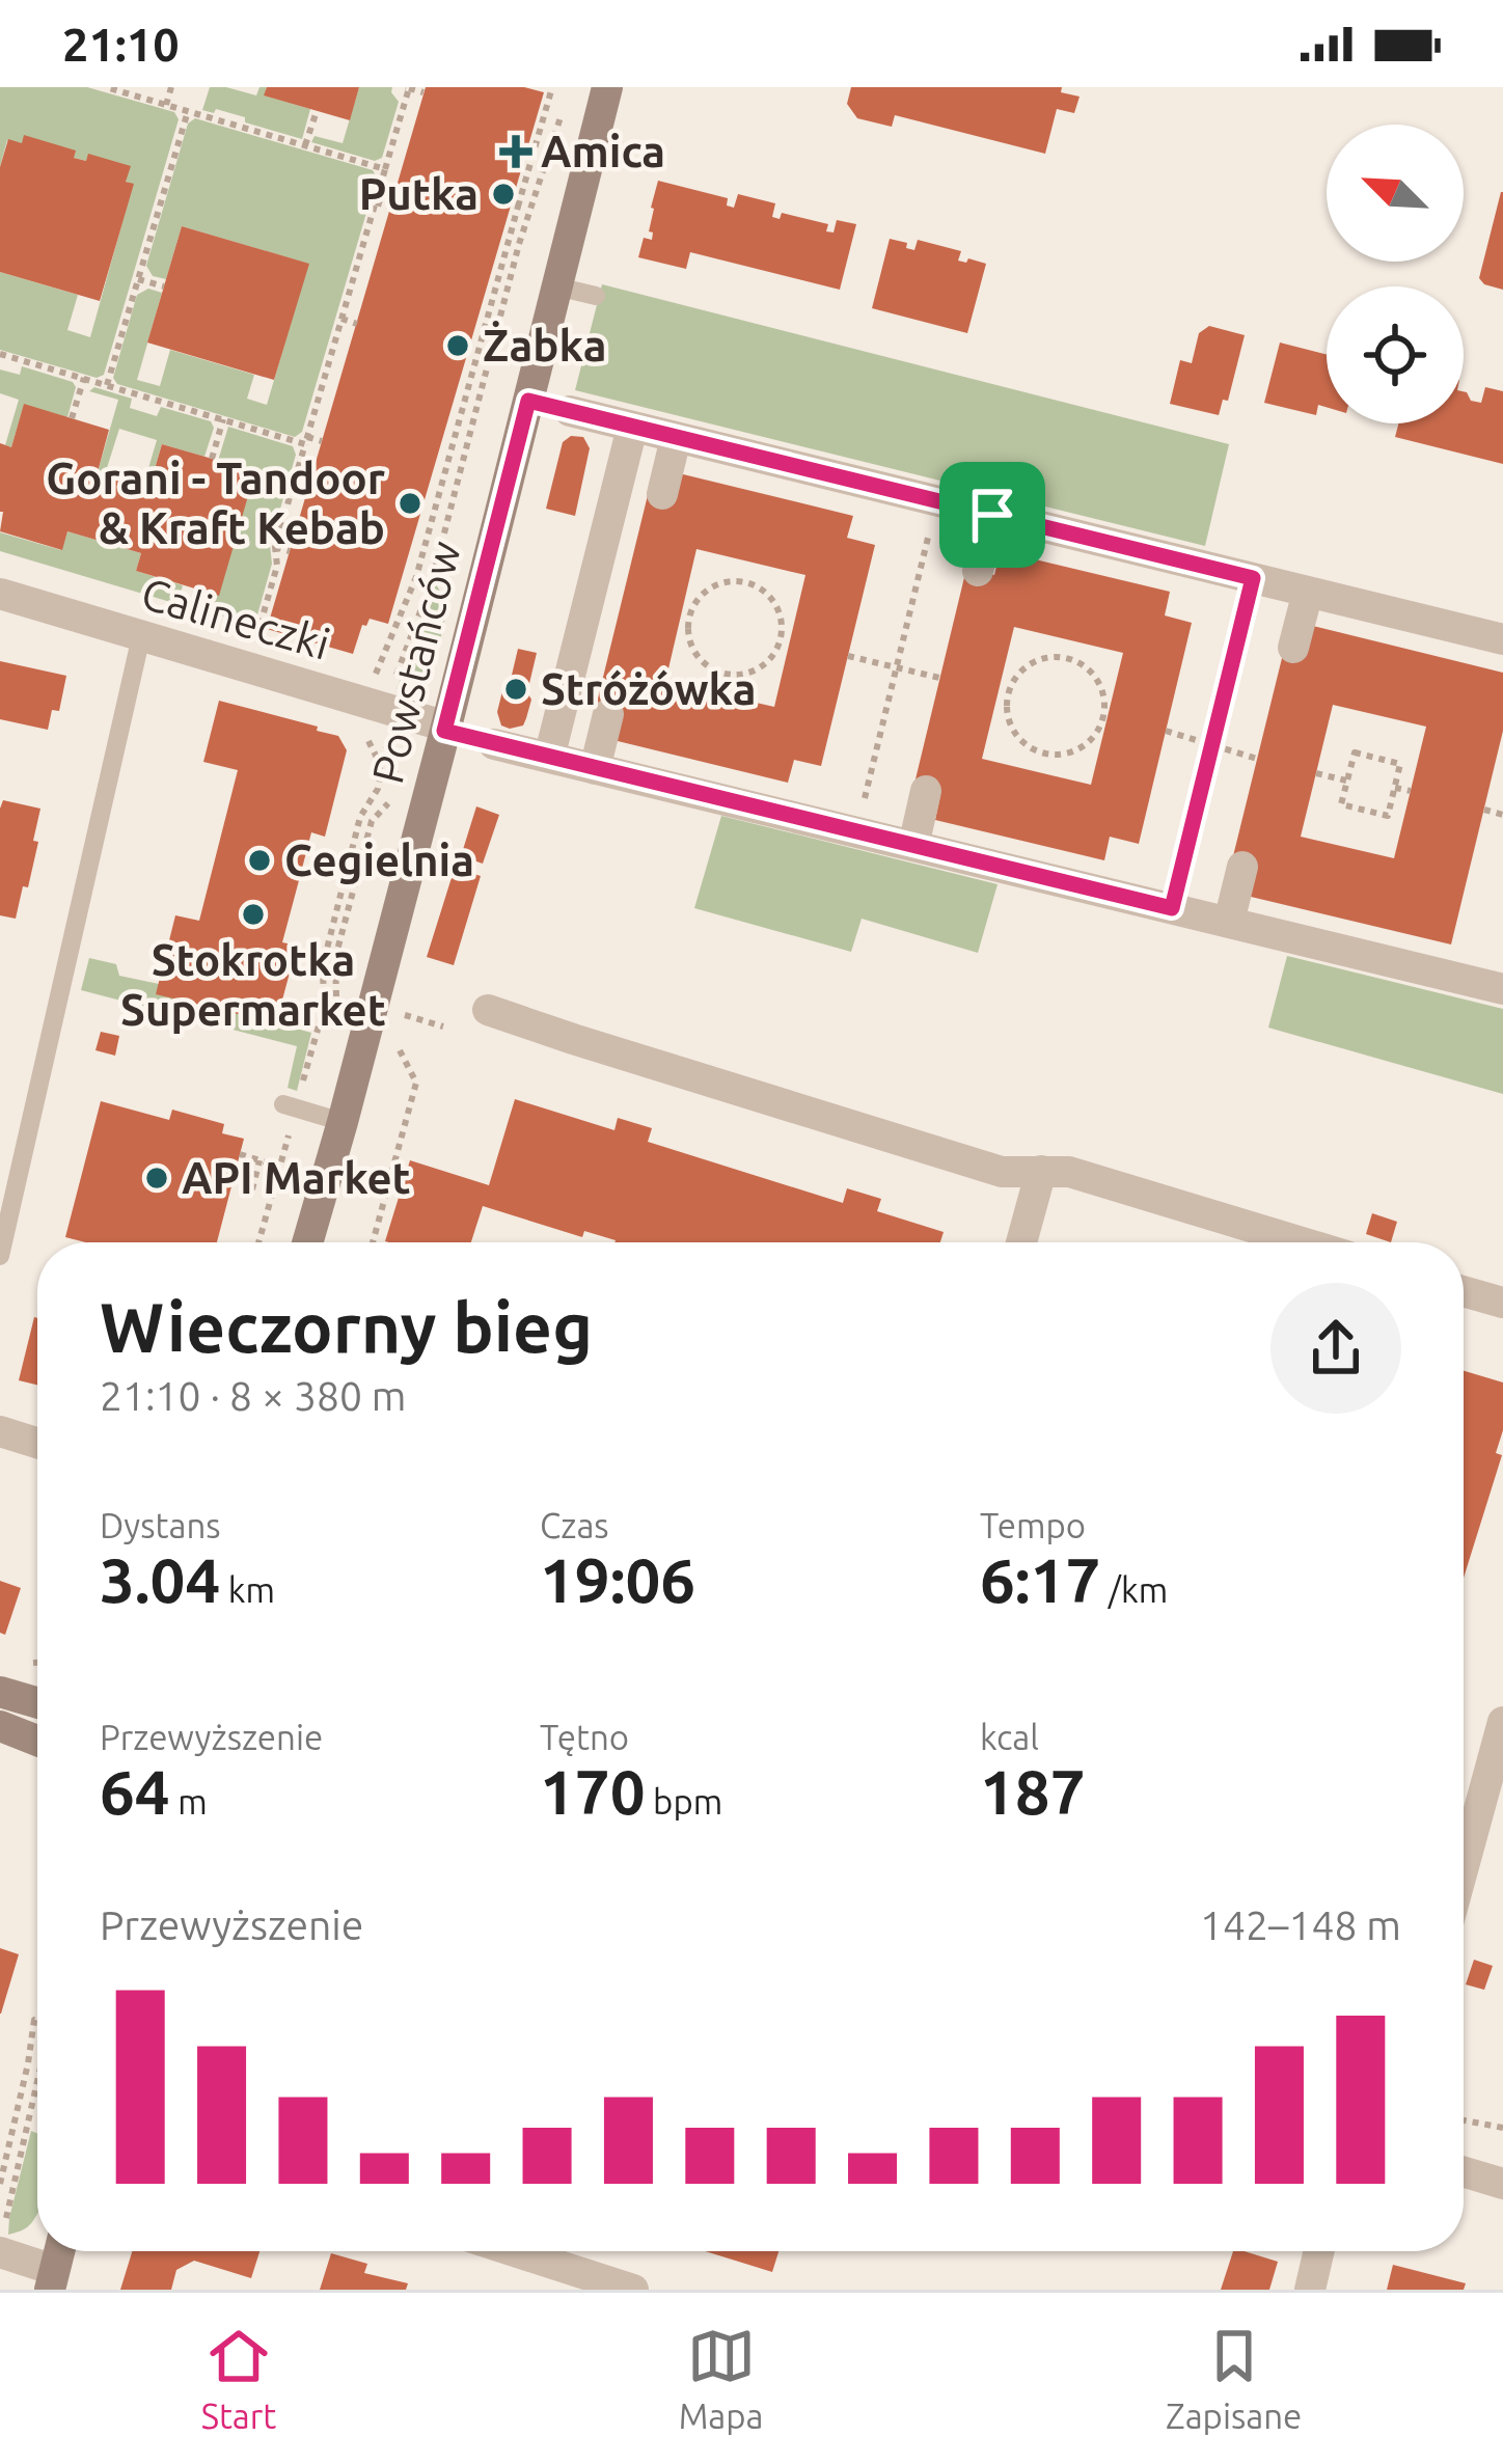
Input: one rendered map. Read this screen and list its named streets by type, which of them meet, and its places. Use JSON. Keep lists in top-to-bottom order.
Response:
{
  "streets": {
    "street": ["Calineczki", "Powstańców"]
  },
  "crossings": [
    ["Calineczki", "Powstańców"]
  ],
  "places": {
    "health": ["Amica"],
    "other": [
      "Putka",
      "Żabka",
      "Gorani - Tandoor & Kraft Kebab",
      "Stróżówka",
      "Cegielnia",
      "Stokrotka Supermarket",
      "API Market"
    ]
  },
  "north": "top left",
  "page": {
    "status": "21:10",
    "heading": ["Wieczorny bieg", "21:10 · 8 × 380 m"],
    "stats": [
      ["Dystans", "3.04 km"],
      ["Czas", "19:06"],
      ["Tempo", "6:17 /km"],
      ["Przewyższenie", "64 m"],
      ["Tętno", "170 bpm"],
      ["kcal", "187"]
    ],
    "chart": ["Przewyższenie", "142–148 m"],
    "tabs": ["Start", "Mapa", "Zapisane"]
  }
}
